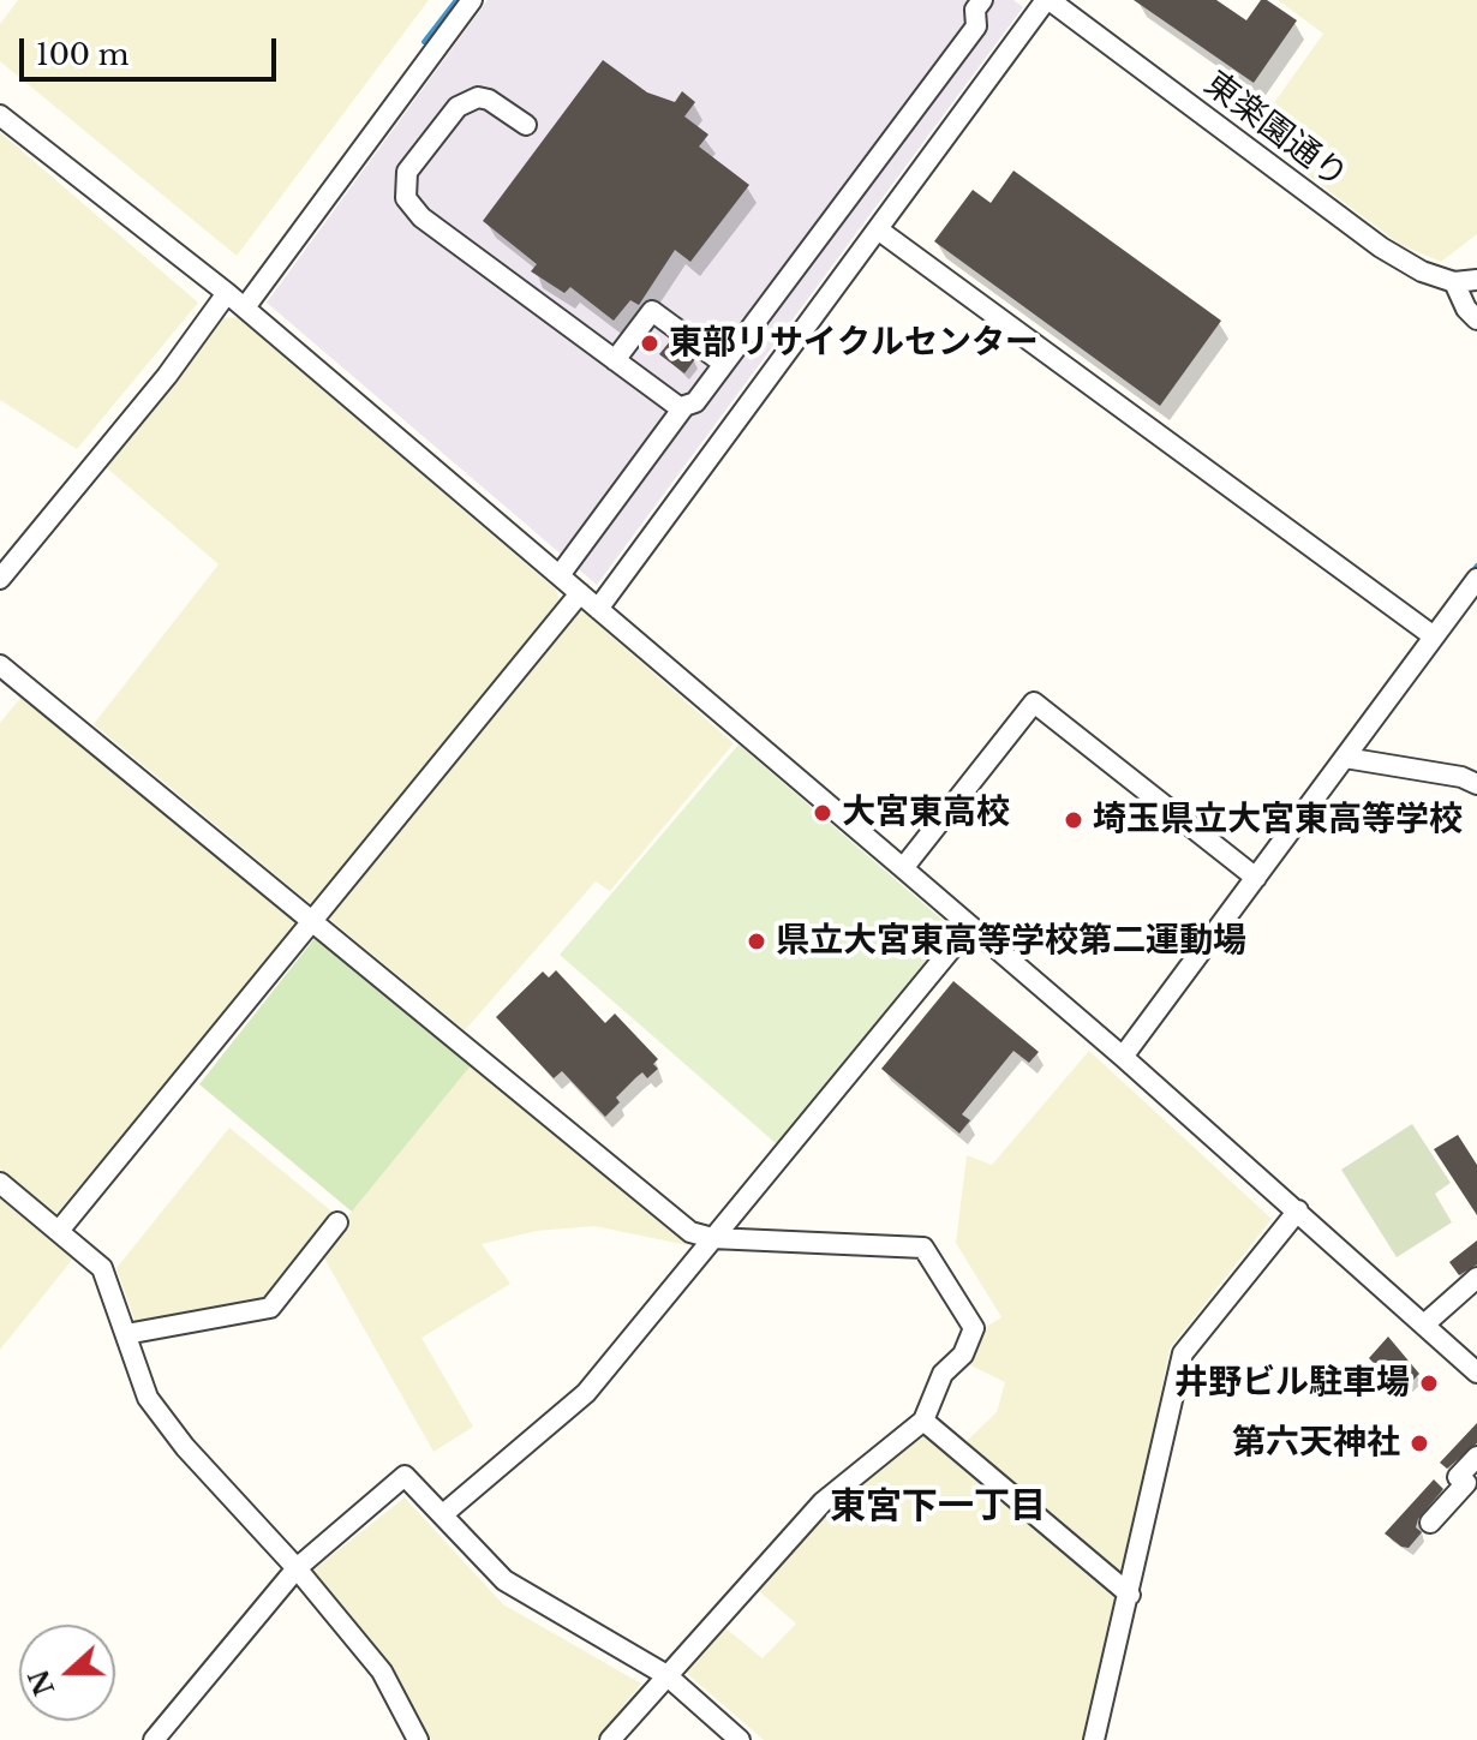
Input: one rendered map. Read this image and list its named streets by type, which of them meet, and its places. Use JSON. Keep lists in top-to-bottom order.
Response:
{
  "streets": {
    "street": ["東楽園通り"]
  },
  "districts": ["東宮下一丁目"],
  "places": [
    "東部リサイクルセンター",
    "大宮東高校",
    "埼玉県立大宮東高等学校",
    "県立大宮東高等学校第二運動場",
    "井野ビル駐車場",
    "第六天神社"
  ],
  "scale_bar": "100 m",
  "north": "left"
}
